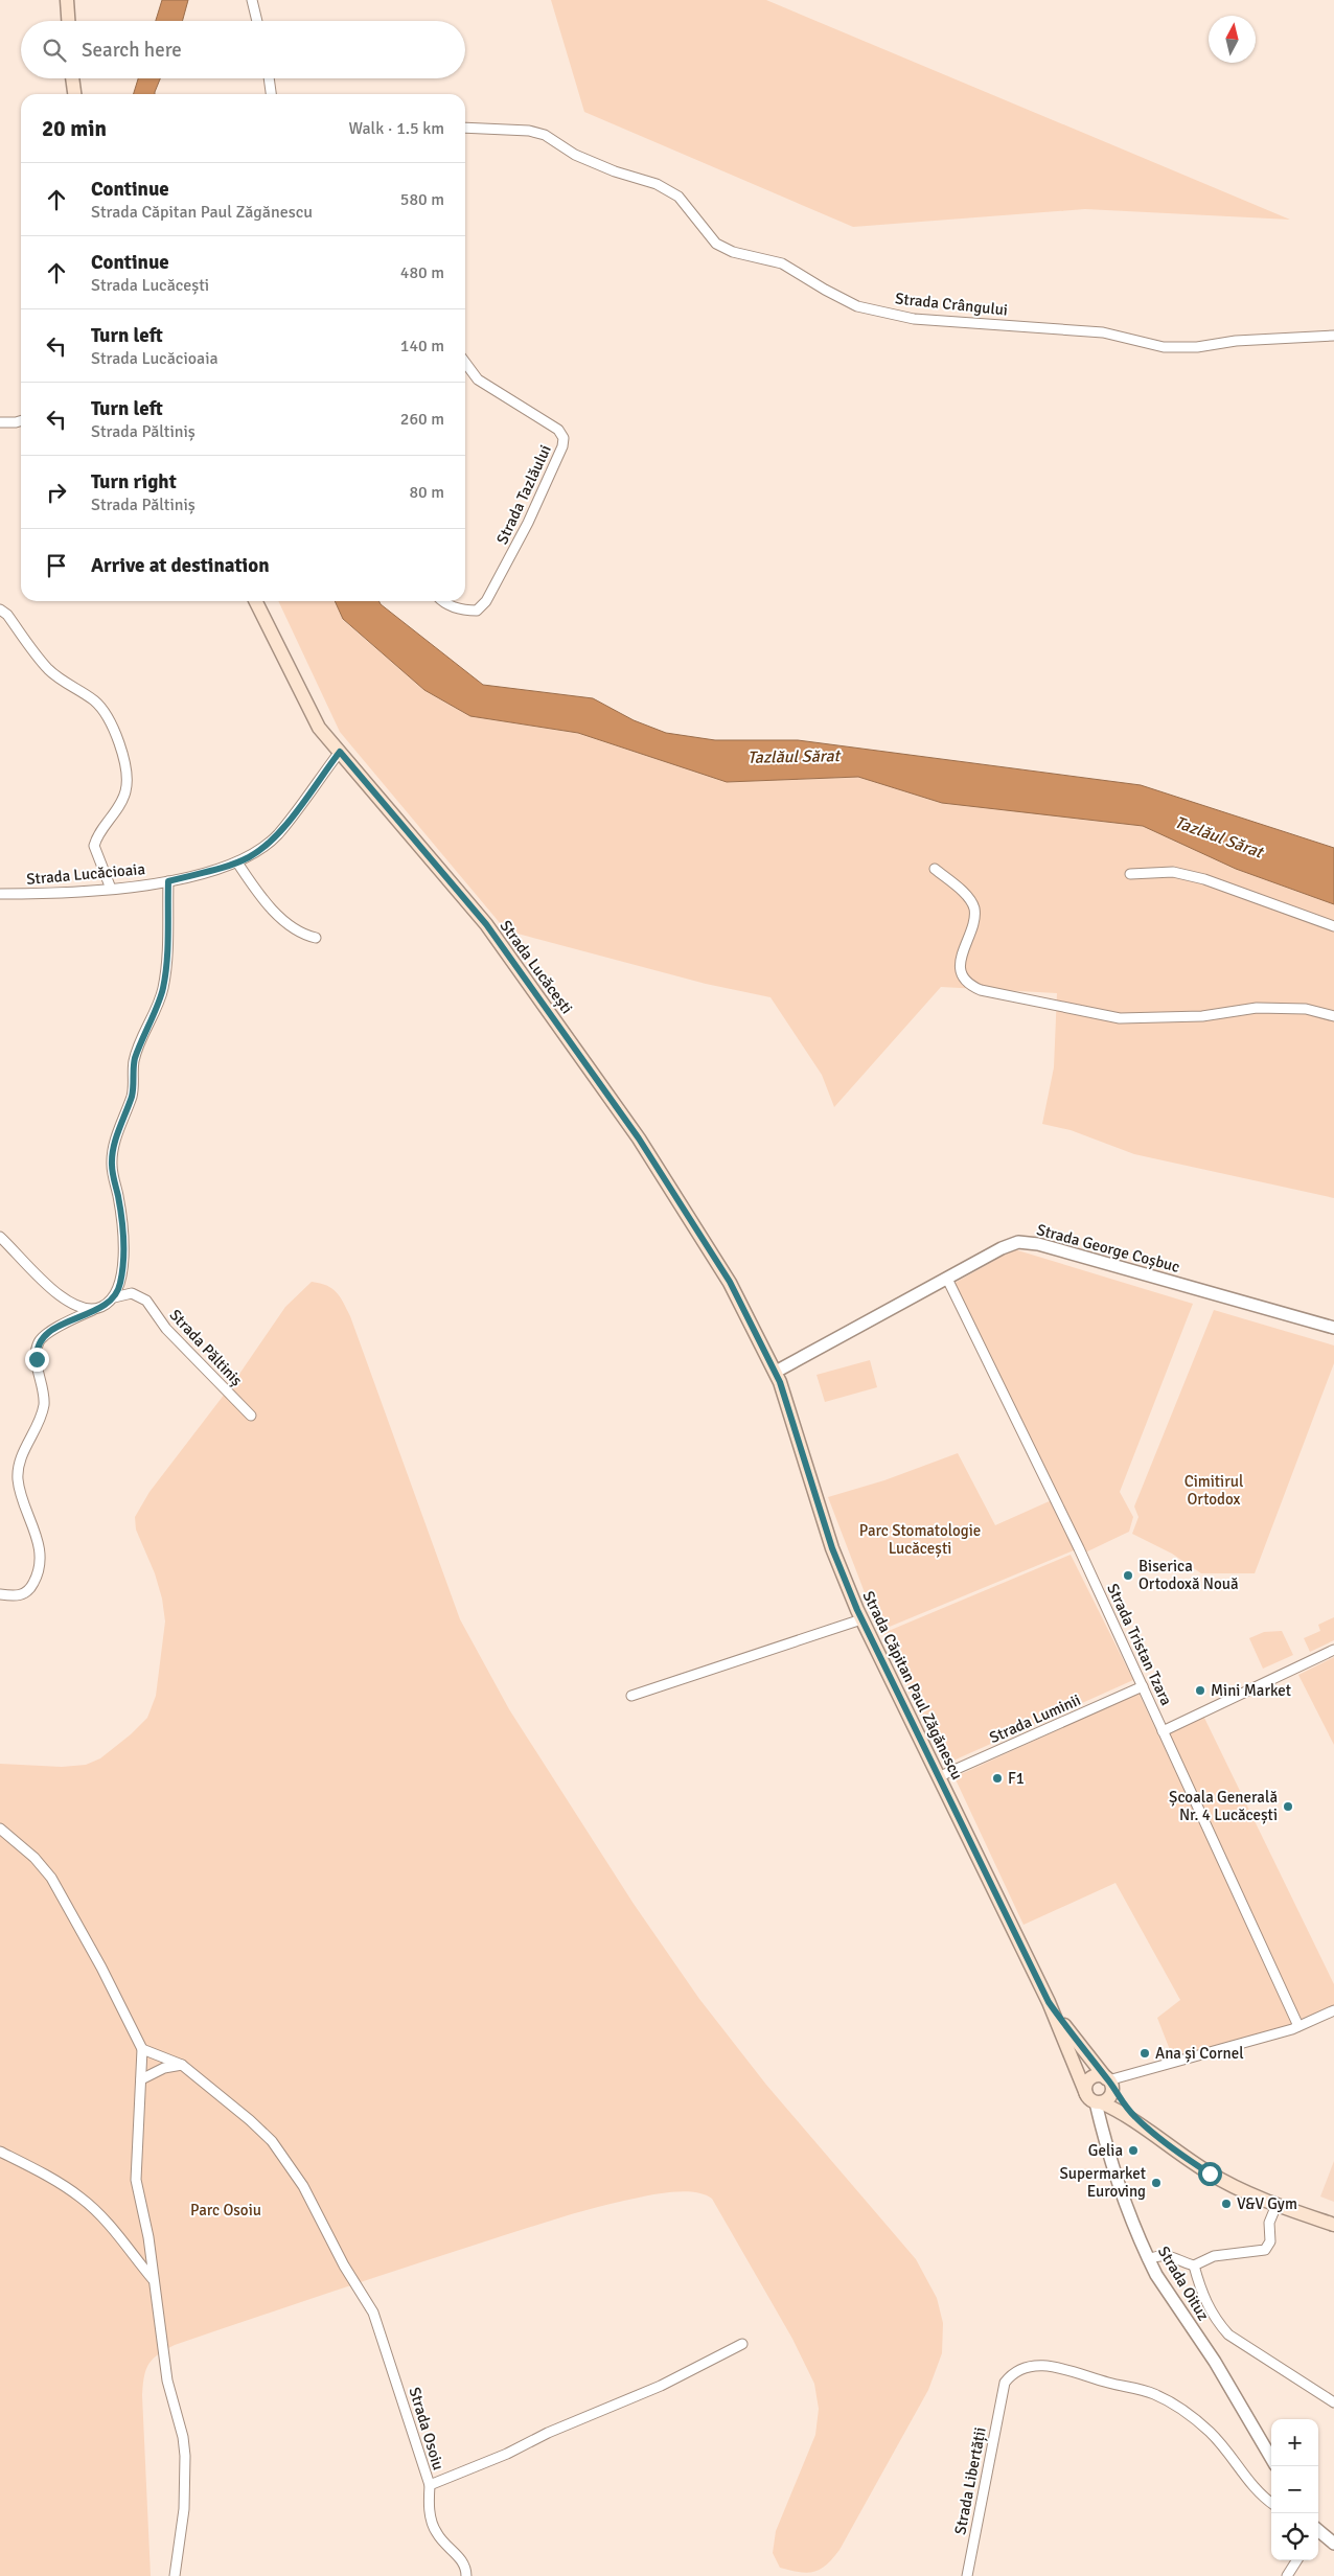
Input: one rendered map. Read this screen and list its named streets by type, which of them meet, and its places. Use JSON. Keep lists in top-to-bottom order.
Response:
{
  "streets": {
    "main road": ["Strada Lucăcești", "Strada Căpitan Paul Zăgănescu"],
    "street": [
      "Strada Crângului",
      "Strada Tazlăului",
      "Strada Lucăcioaia",
      "Strada George Coșbuc",
      "Strada Păltiniș",
      "Strada Tristan Tzara",
      "Strada Luminii",
      "Strada Oituz",
      "Strada Osoiu",
      "Strada Libertății"
    ]
  },
  "crossings": [
    ["Strada Lucăcioaia", "Strada Lucăcești"],
    ["Strada Lucăcești", "Strada George Coșbuc"],
    ["Strada Lucăcești", "Strada Căpitan Paul Zăgănescu"],
    ["Strada George Coșbuc", "Strada Tristan Tzara"],
    ["Strada George Coșbuc", "Strada Căpitan Paul Zăgănescu"],
    ["Strada Tristan Tzara", "Strada Luminii"],
    ["Strada Căpitan Paul Zăgănescu", "Strada Luminii"],
    ["Strada Căpitan Paul Zăgănescu", "Strada Oituz"]
  ],
  "water": ["Tazlăul Sărat"],
  "parks": ["Cimitirul Ortodox", "Parc Stomatologie Lucăcești", "Parc Osoiu"],
  "places": [
    "Biserica Ortodoxă Nouă",
    "Mini Market",
    "F1",
    "Școala Generală Nr. 4 Lucăcești",
    "Ana și Cornel",
    "Gelia",
    "Supermarket Euroving",
    "V&V Gym"
  ],
  "north": "top",
  "page": {
    "search": "Search here",
    "heading": ["20 min", "Walk · 1.5 km"],
    "list": [
      ["Continue", "Strada Căpitan Paul Zăgănescu", "580 m"],
      ["Continue", "Strada Lucăcești", "480 m"],
      ["Turn left", "Strada Lucăcioaia", "140 m"],
      ["Turn left", "Strada Păltiniș", "260 m"],
      ["Turn right", "Strada Păltiniș", "80 m"],
      "Arrive at destination"
    ],
    "map_buttons": ["+", "−"]
  }
}
